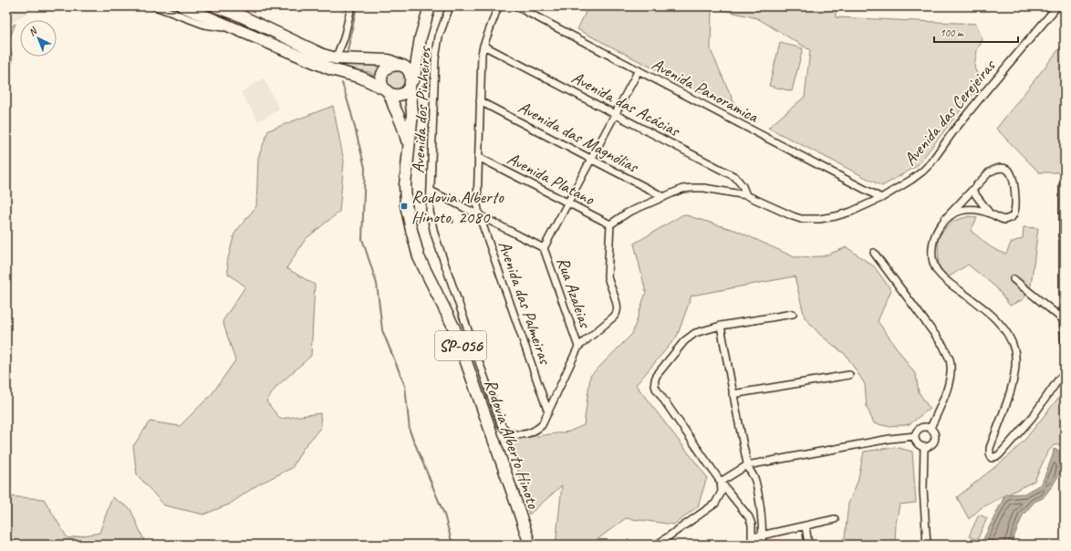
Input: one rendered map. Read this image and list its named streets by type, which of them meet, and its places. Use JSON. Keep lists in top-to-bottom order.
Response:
{
  "streets": {
    "main road": ["SP-056", "Rodovia Alberto Hinoto"],
    "street": [
      "Avenida Panoramica",
      "Avenida das Acácias",
      "Avenida dos Pinheiros",
      "Avenida das Cerejeiras",
      "Avenida das Magnólias",
      "Avenida Platano",
      "Rua Azaleias",
      "Avenida das Palmeiras"
    ]
  },
  "crossings": [
    ["Avenida Panoramica", "Avenida das Cerejeiras"],
    ["Avenida das Acácias", "Avenida das Cerejeiras"],
    ["Avenida das Acácias", "Avenida das Palmeiras"],
    ["Avenida dos Pinheiros", "Avenida das Palmeiras"],
    ["Avenida das Cerejeiras", "Avenida das Magnólias"],
    ["Avenida das Cerejeiras", "Avenida Platano"],
    ["Avenida das Magnólias", "Avenida das Palmeiras"],
    ["Avenida Platano", "Avenida das Palmeiras"]
  ],
  "places": {
    "transit": ["Rodovia Alberto Hinoto, 2080"]
  },
  "scale_bar": "100 m",
  "north": "top left"
}
